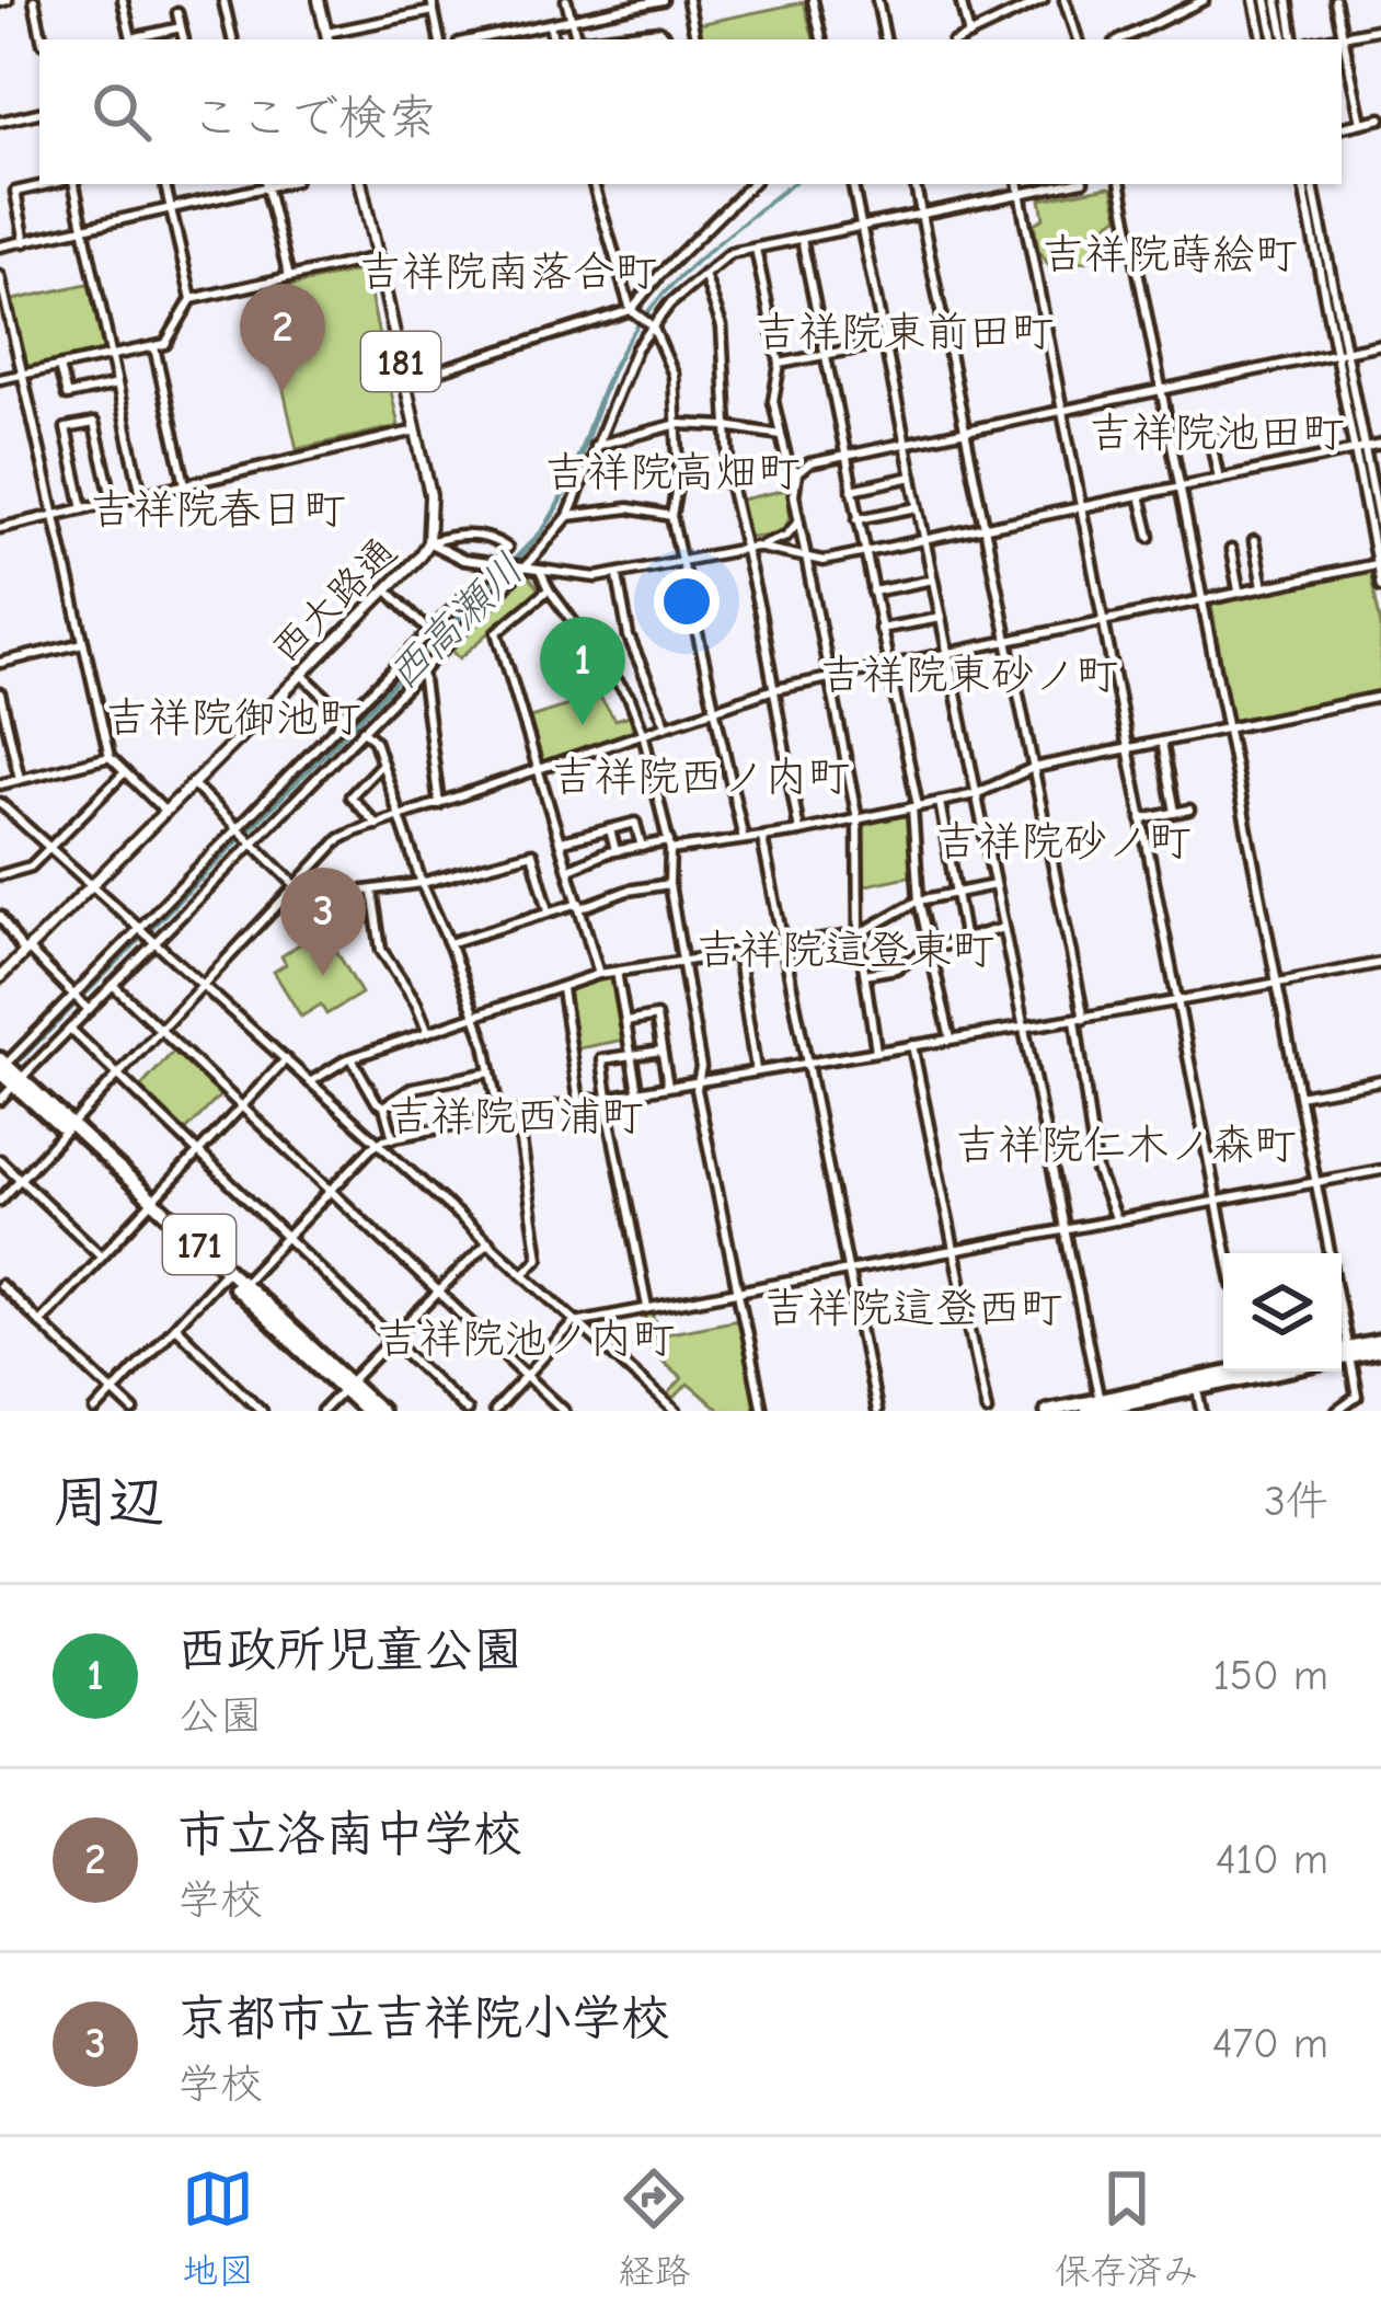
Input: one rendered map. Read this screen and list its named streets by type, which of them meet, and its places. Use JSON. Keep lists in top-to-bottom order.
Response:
{
  "streets": {
    "highway": ["171"],
    "main road": ["181", "西大路通"]
  },
  "crossings": [
    ["181", "西大路通"]
  ],
  "districts": [
    "吉祥院蒔絵町",
    "吉祥院南落合町",
    "吉祥院東前田町",
    "吉祥院池田町",
    "吉祥院高畑町",
    "吉祥院春日町",
    "吉祥院東砂ノ町",
    "吉祥院御池町",
    "吉祥院西ノ内町",
    "吉祥院砂ノ町",
    "吉祥院這登東町",
    "吉祥院西浦町",
    "吉祥院仁木ノ森町",
    "吉祥院這登西町",
    "吉祥院池ノ内町"
  ],
  "water": ["西高瀬川"],
  "page": {
    "search": "ここで検索",
    "pins": ["2", "1", "3"],
    "heading": ["周辺", "3件"],
    "list": [
      {
        "mark": "1",
        "name": "西政所児童公園",
        "note": "公園",
        "value": "150 m"
      },
      {
        "mark": "2",
        "name": "市立洛南中学校",
        "note": "学校",
        "value": "410 m"
      },
      {
        "mark": "3",
        "name": "京都市立吉祥院小学校",
        "note": "学校",
        "value": "470 m"
      }
    ],
    "nav": ["地図", "経路", "保存済み"]
  }
}
